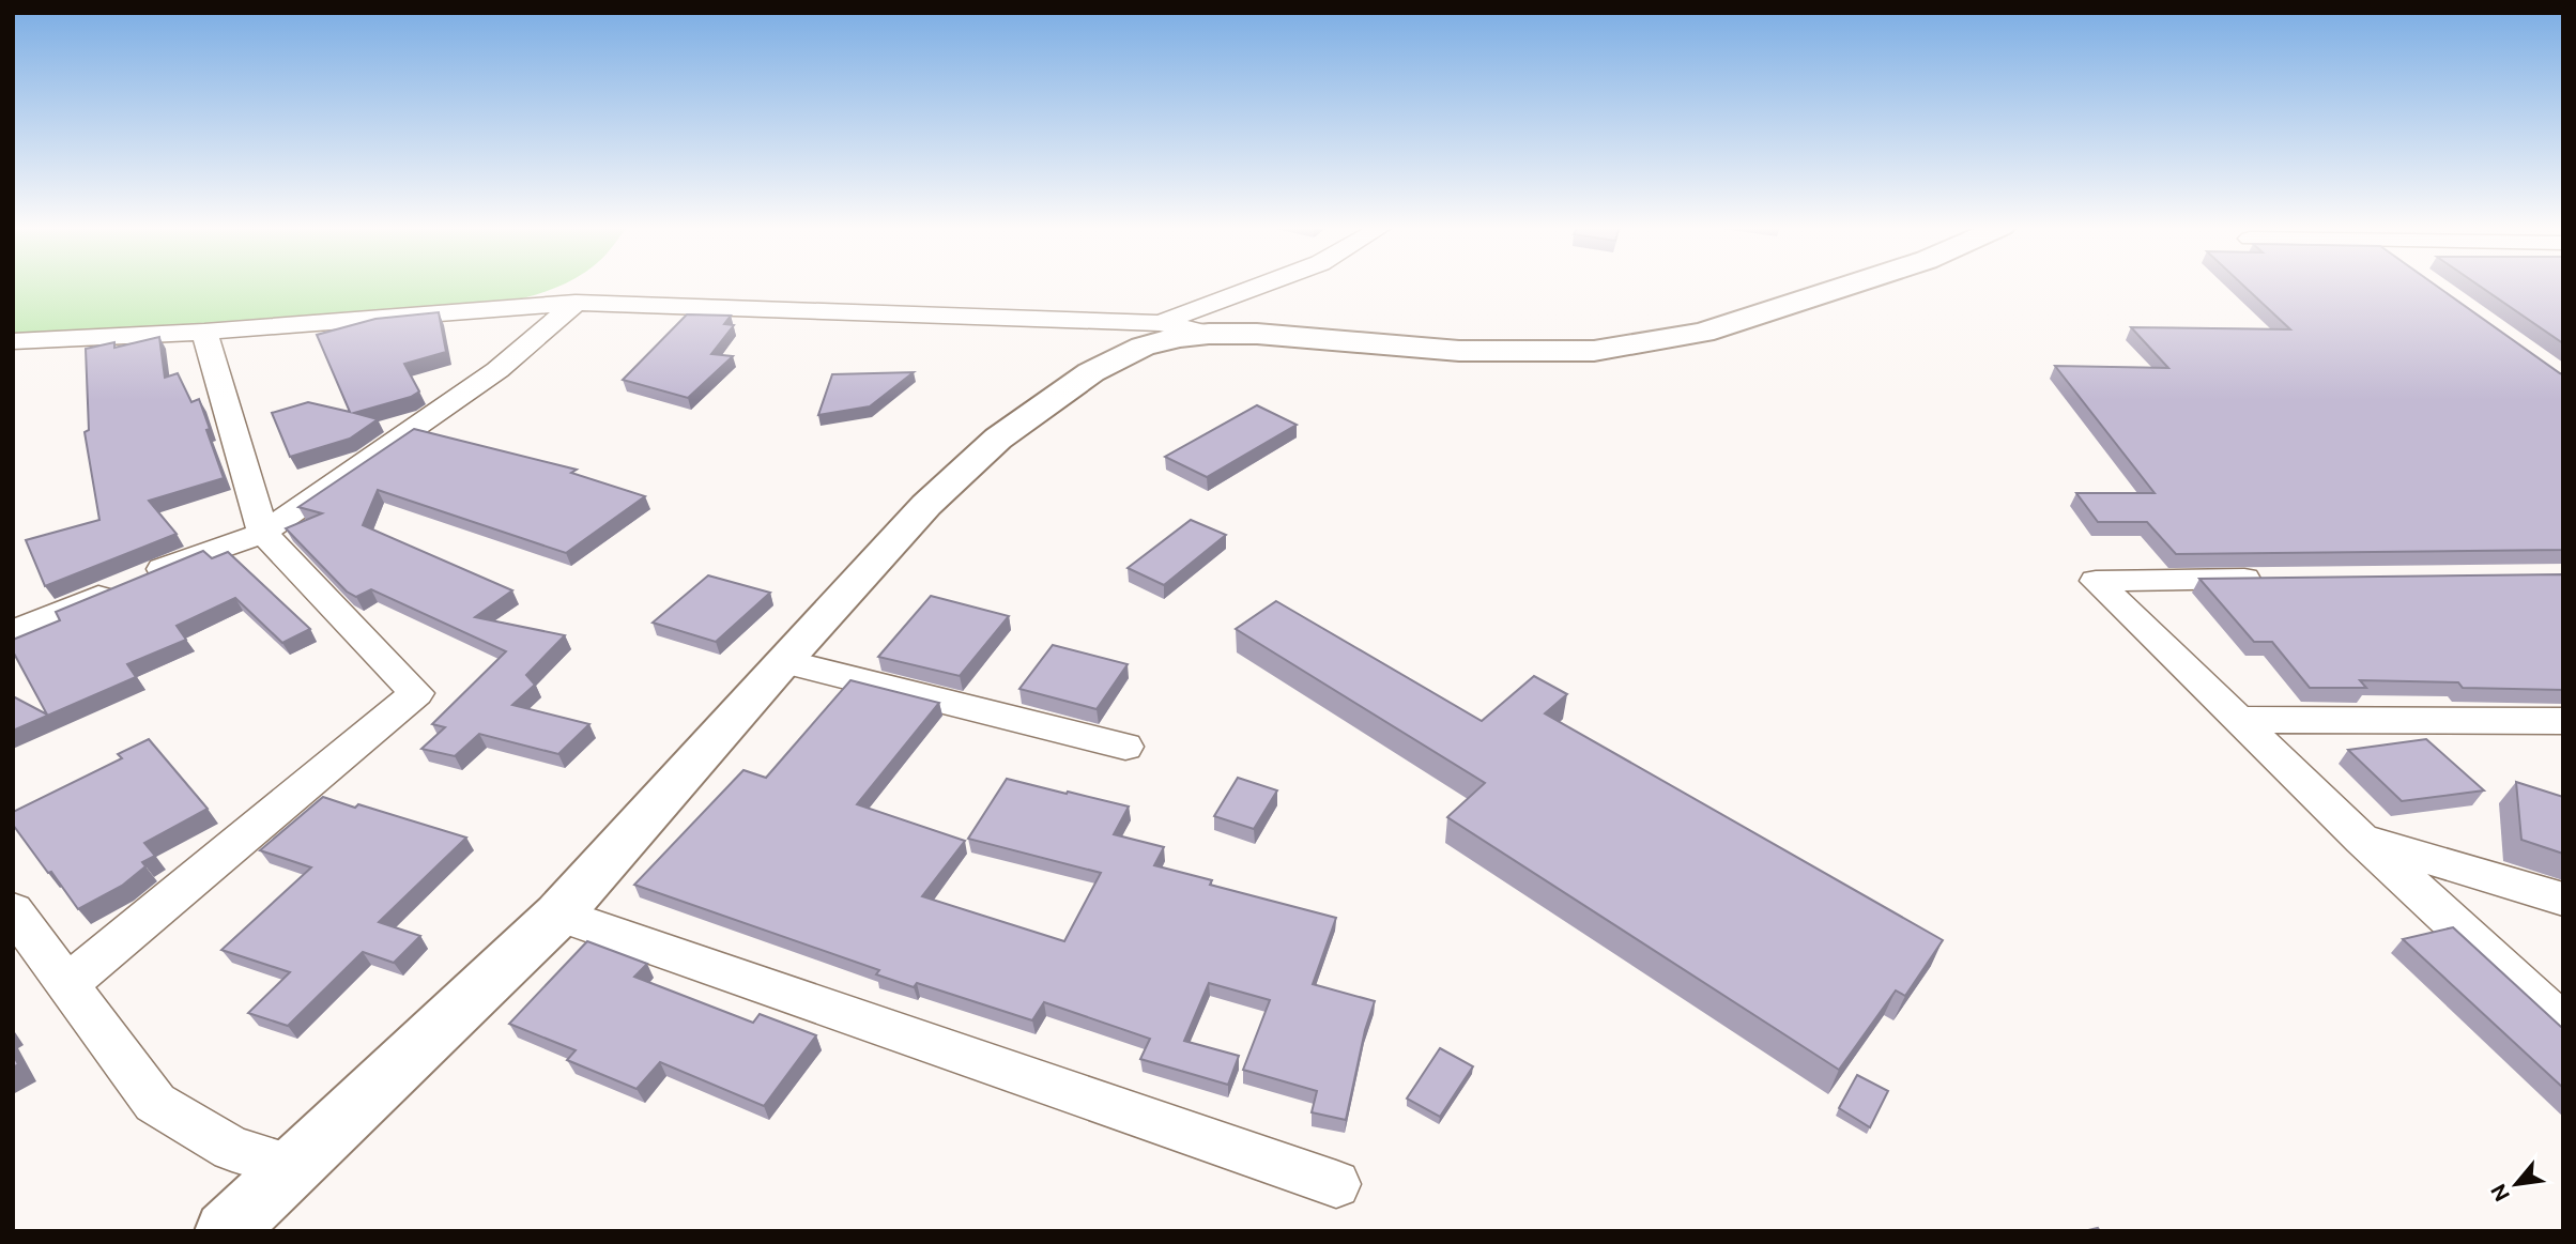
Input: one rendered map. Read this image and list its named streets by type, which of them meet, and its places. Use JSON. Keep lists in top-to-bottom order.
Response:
{
  "north": "bottom left"
}
